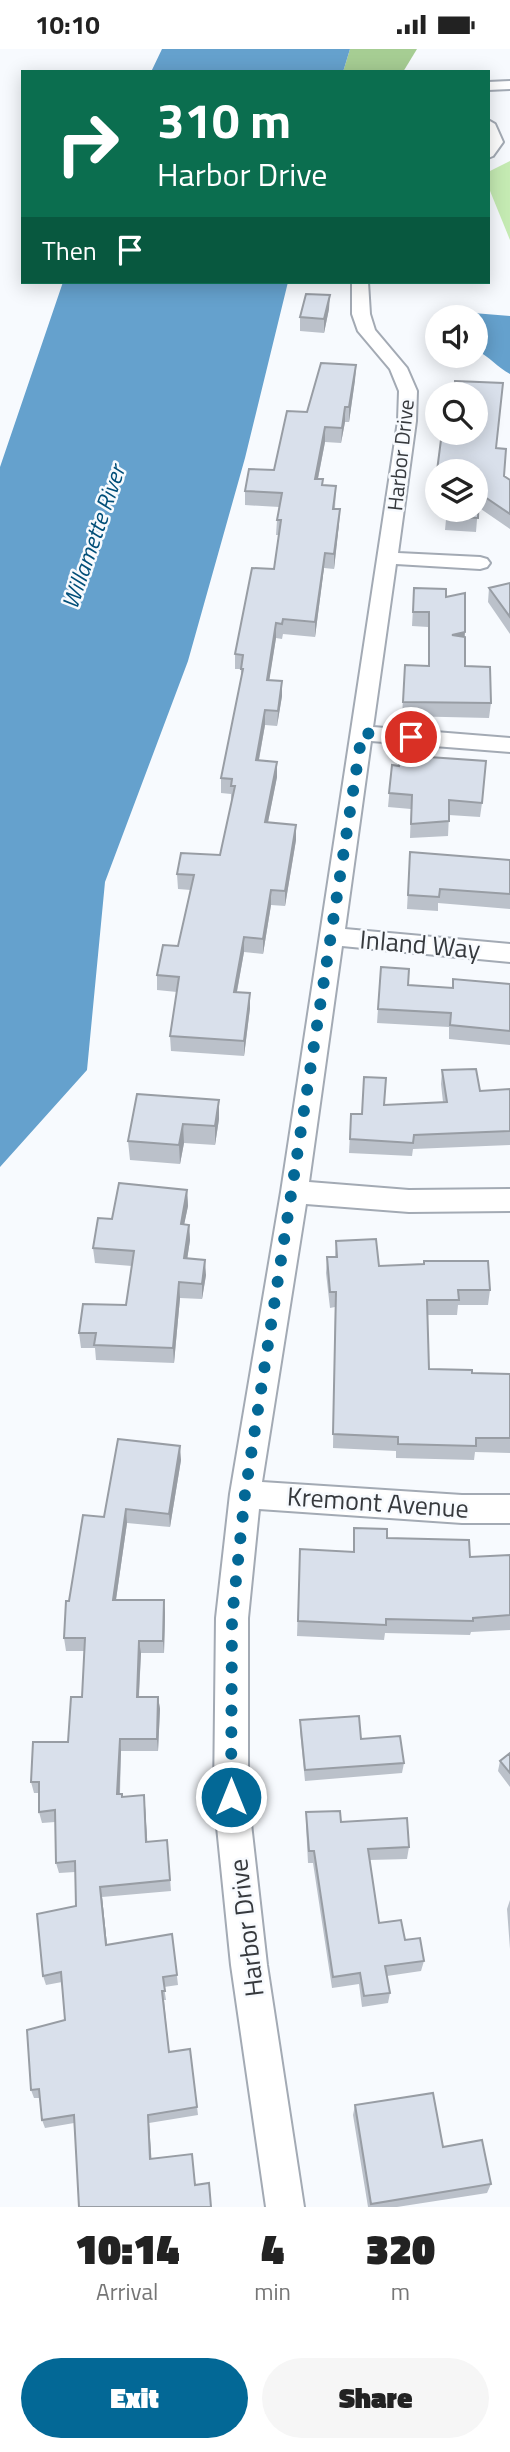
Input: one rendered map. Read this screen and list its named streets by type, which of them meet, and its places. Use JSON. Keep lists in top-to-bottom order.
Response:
{
  "streets": {
    "street": ["Harbor Drive", "Inland Way", "Kremont Avenue"]
  },
  "crossings": [
    ["Harbor Drive", "Inland Way"],
    ["Harbor Drive", "Kremont Avenue"]
  ],
  "water": ["Willamette River"],
  "page": {
    "status": "10:10",
    "turn": ["310 m", "Harbor Drive"],
    "then": "Then",
    "eta": [
      "10:14",
      "Arrival",
      "4",
      "min",
      "320",
      "m"
    ],
    "buttons": ["Exit", "Share"]
  }
}
